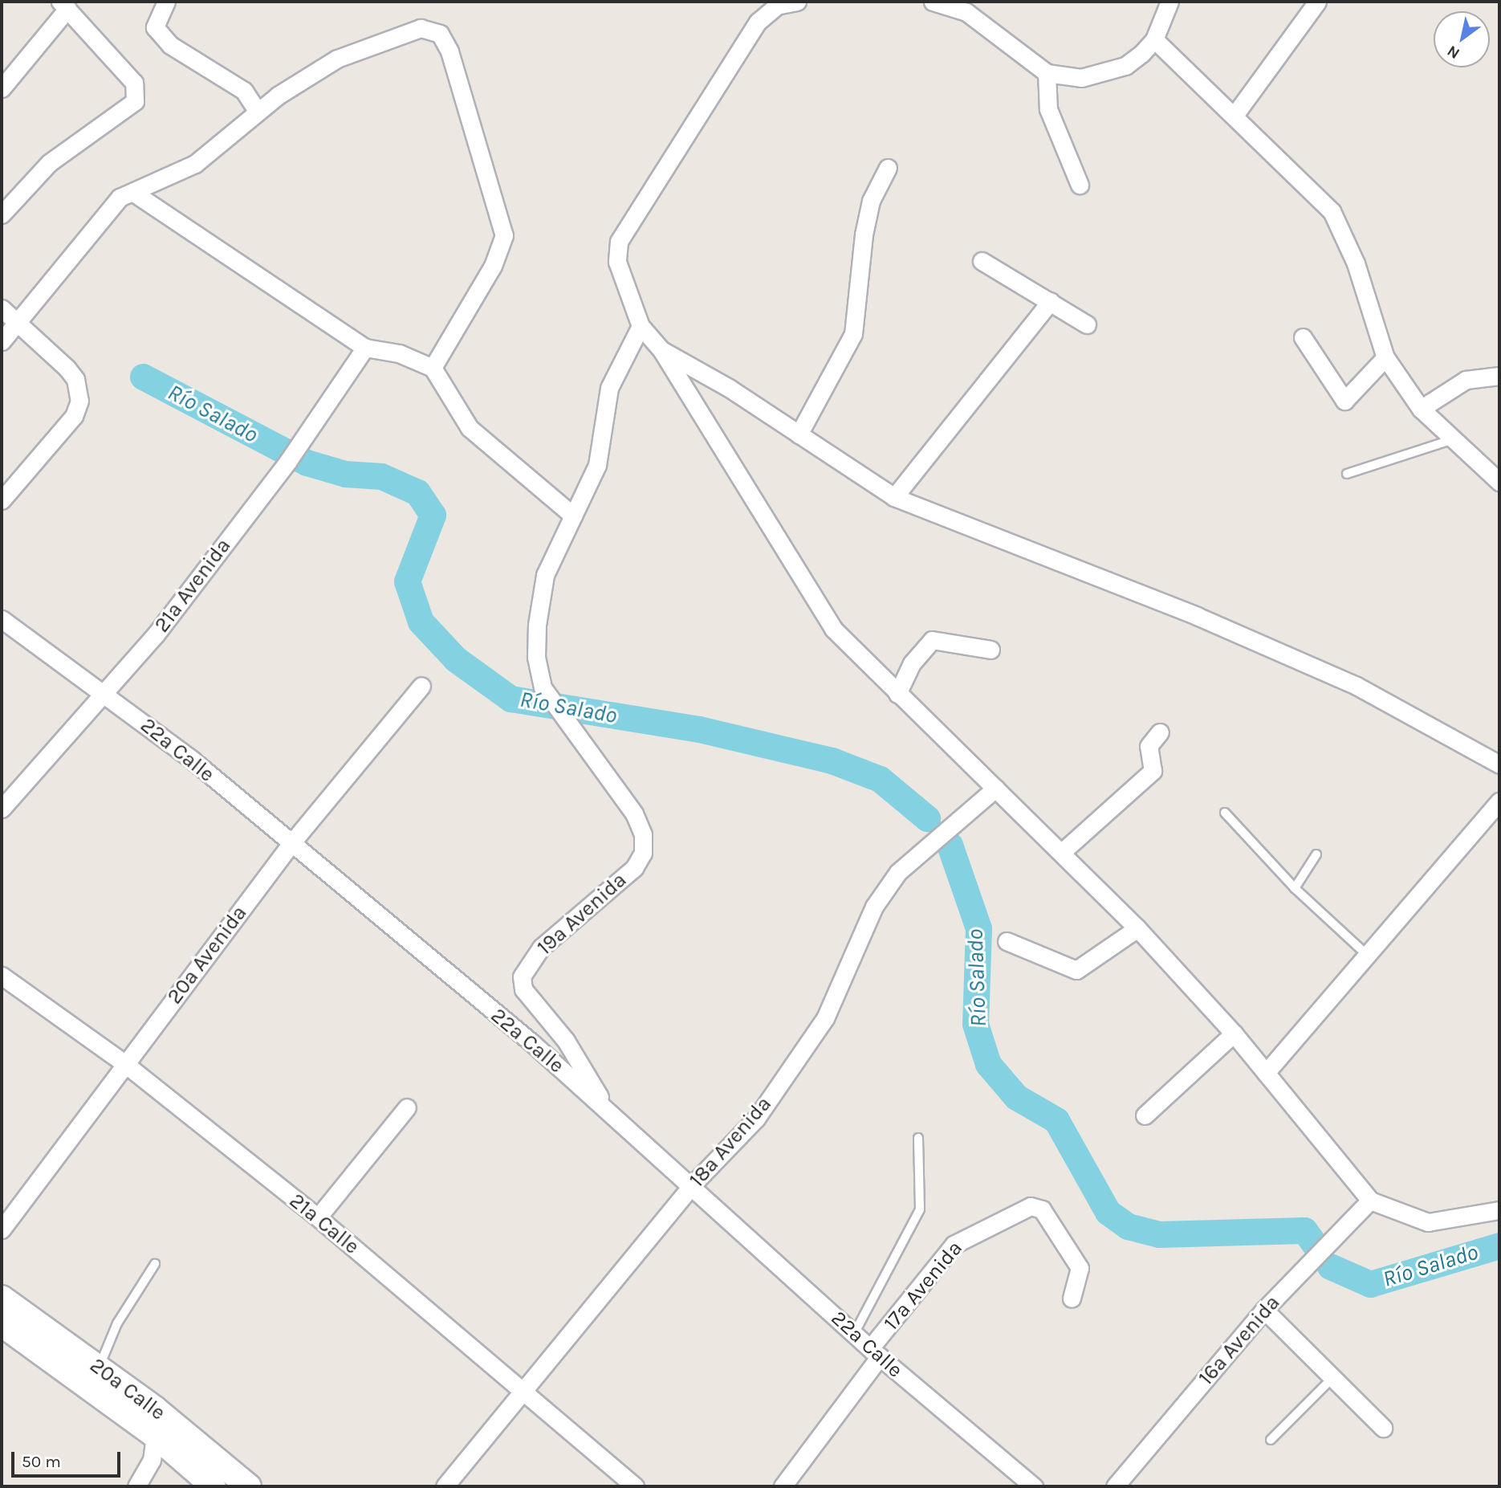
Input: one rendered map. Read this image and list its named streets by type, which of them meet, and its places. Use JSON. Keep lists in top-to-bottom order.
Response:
{
  "streets": {
    "main road": ["20a Calle"],
    "street": [
      "21a Avenida",
      "22a Calle",
      "19a Avenida",
      "20a Avenida",
      "18a Avenida",
      "21a Calle",
      "17a Avenida",
      "16a Avenida"
    ]
  },
  "crossings": [
    ["21a Avenida", "22a Calle"],
    ["22a Calle", "19a Avenida"],
    ["22a Calle", "20a Avenida"],
    ["22a Calle", "18a Avenida"],
    ["22a Calle", "17a Avenida"],
    ["20a Avenida", "21a Calle"],
    ["18a Avenida", "21a Calle"]
  ],
  "water": ["Río Salado"],
  "scale_bar": "50 m",
  "north": "bottom left"
}
